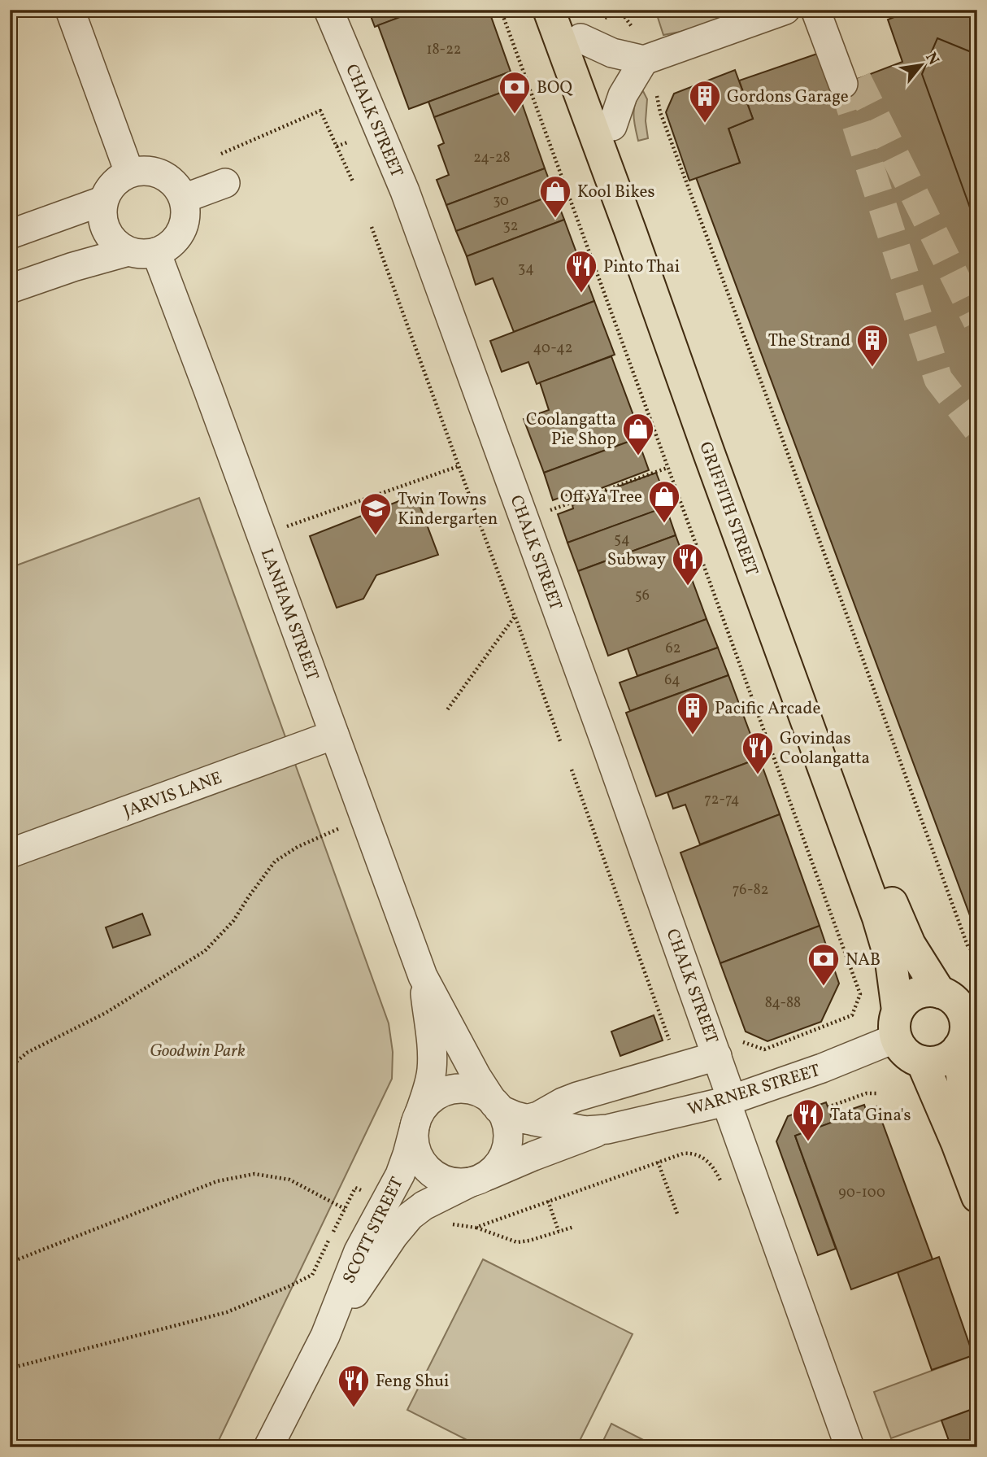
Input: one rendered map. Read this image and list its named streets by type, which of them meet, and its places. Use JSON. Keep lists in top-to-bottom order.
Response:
{
  "streets": {
    "main road": ["GRIFFITH STREET"],
    "street": [
      "CHALK STREET",
      "LANHAM STREET",
      "JARVIS LANE",
      "WARNER STREET",
      "SCOTT STREET"
    ]
  },
  "crossings": [
    ["CHALK STREET", "WARNER STREET"],
    ["GRIFFITH STREET", "WARNER STREET"],
    ["LANHAM STREET", "JARVIS LANE"],
    ["LANHAM STREET", "WARNER STREET"],
    ["LANHAM STREET", "SCOTT STREET"],
    ["WARNER STREET", "SCOTT STREET"]
  ],
  "parks": ["Goodwin Park"],
  "places": {
    "bank": ["BOQ", "NAB"],
    "building": ["Gordons Garage", "The Strand", "Pacific Arcade"],
    "shop": ["Kool Bikes", "Coolangatta Pie Shop", "Off Ya Tree"],
    "restaurant": [
      "Pinto Thai",
      "Subway",
      "Govindas Coolangatta",
      "Tata Gina's",
      "Feng Shui"
    ],
    "school or university": ["Twin Towns Kindergarten"]
  },
  "house_numbers": [
    "18-22",
    "24-28",
    "30",
    "32",
    "34",
    "40-42",
    "54",
    "56",
    "62",
    "64",
    "72-74",
    "76-82",
    "84-88",
    "90-100"
  ],
  "north": "top right"
}
